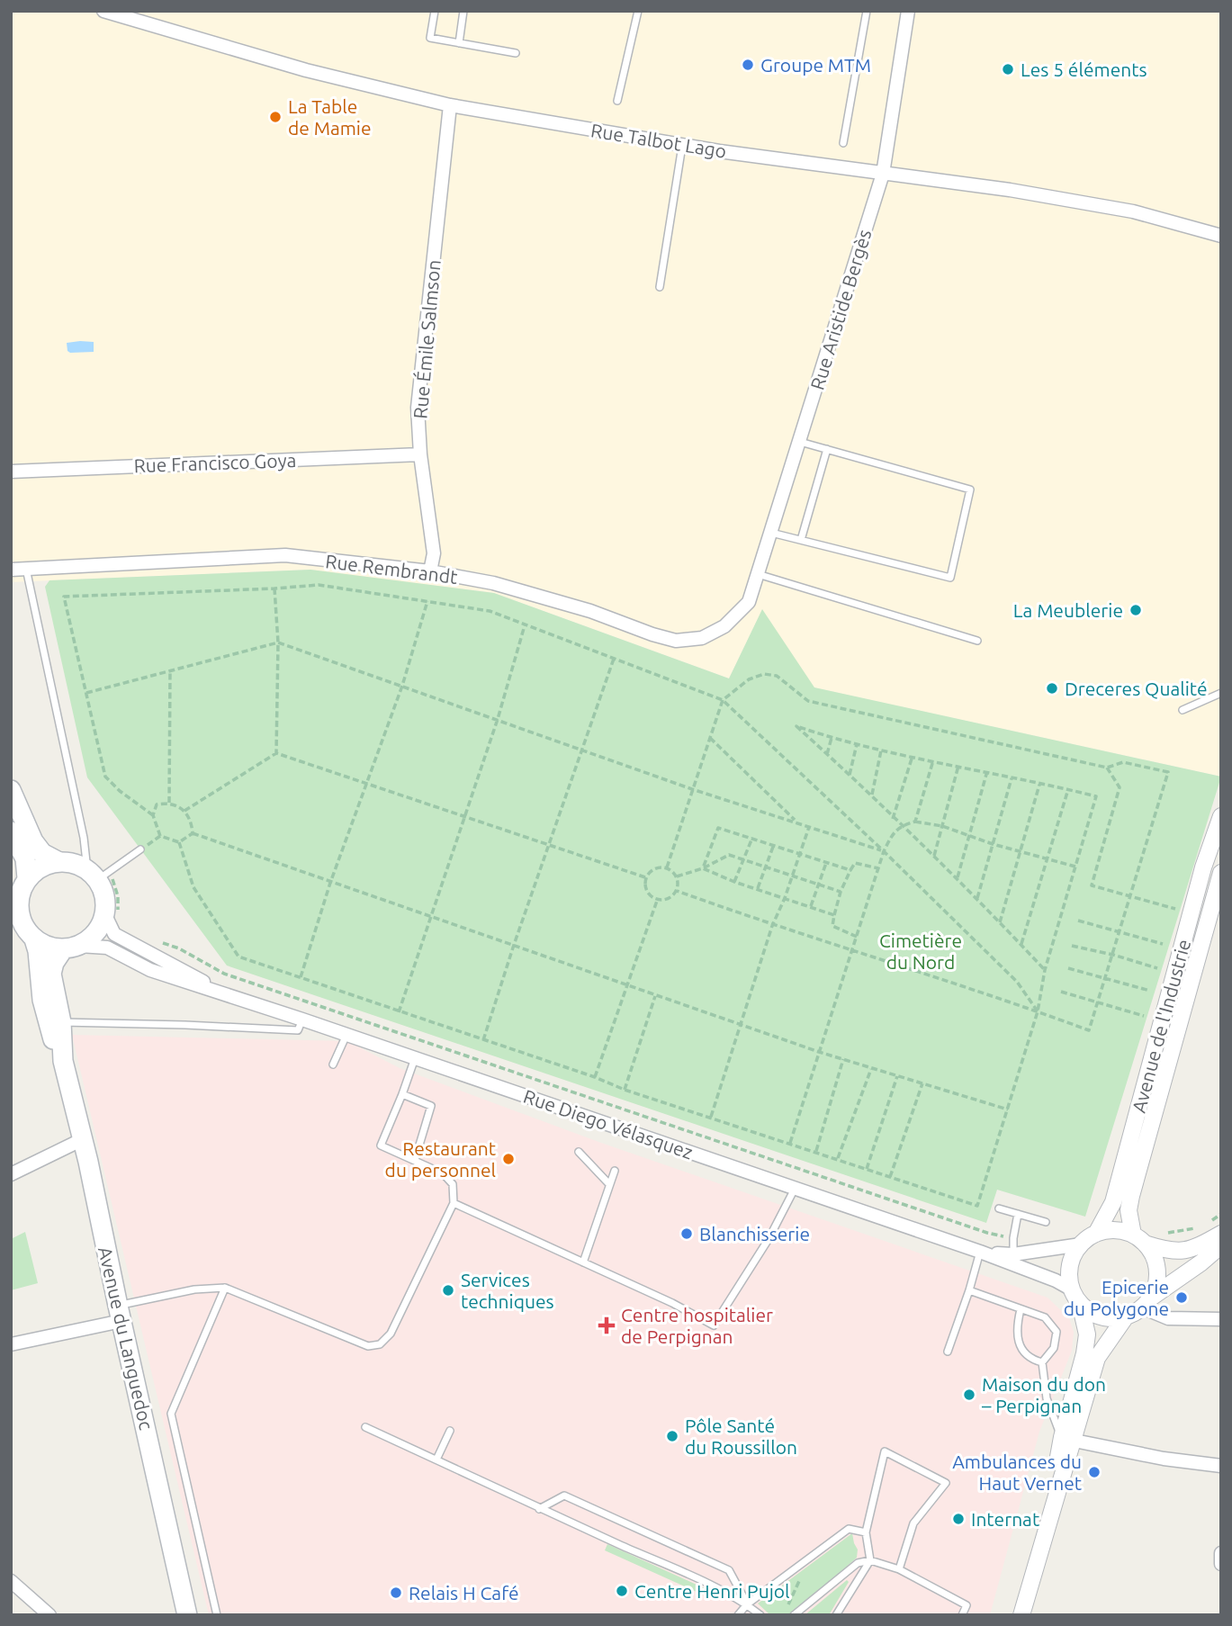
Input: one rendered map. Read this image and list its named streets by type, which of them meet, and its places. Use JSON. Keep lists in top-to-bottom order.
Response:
{
  "streets": {
    "main road": ["Avenue du Languedoc"],
    "street": [
      "Rue Talbot Lago",
      "Rue Aristide Bergès",
      "Rue Émile Salmson",
      "Rue Francisco Goya",
      "Rue Rembrandt",
      "Avenue de l'Industrie",
      "Rue Diego Vélasquez"
    ]
  },
  "crossings": [
    ["Rue Talbot Lago", "Rue Aristide Bergès"],
    ["Rue Talbot Lago", "Rue Émile Salmson"],
    ["Rue Aristide Bergès", "Rue Rembrandt"],
    ["Rue Émile Salmson", "Rue Francisco Goya"],
    ["Rue Émile Salmson", "Rue Rembrandt"],
    ["Avenue de l'Industrie", "Rue Diego Vélasquez"],
    ["Rue Diego Vélasquez", "Avenue du Languedoc"]
  ],
  "parks": ["Cimetière du Nord"],
  "places": {
    "other": [
      "Groupe MTM",
      "Les 5 éléments",
      "La Table de Mamie",
      "La Meublerie",
      "Dreceres Qualité",
      "Restaurant du personnel",
      "Blanchisserie",
      "Services techniques",
      "Epicerie du Polygone",
      "Maison du don – Perpignan",
      "Pôle Santé du Roussillon",
      "Ambulances du Haut Vernet",
      "Internat",
      "Centre Henri Pujol",
      "Relais H Café"
    ],
    "health": ["Centre hospitalier de Perpignan"]
  }
}
